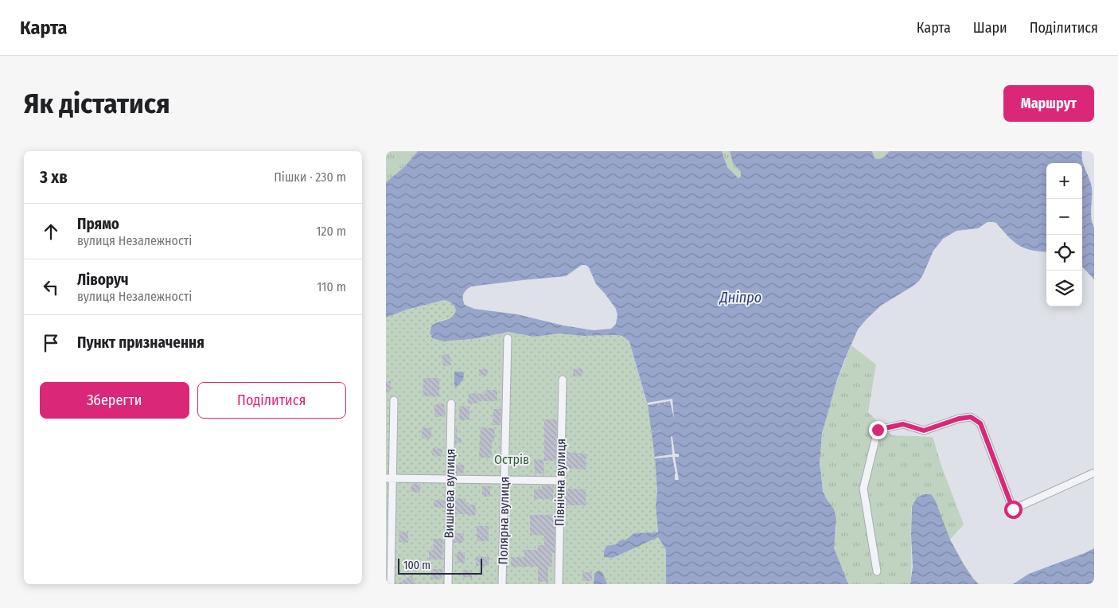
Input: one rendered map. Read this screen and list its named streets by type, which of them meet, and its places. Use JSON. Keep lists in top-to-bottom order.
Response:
{
  "streets": {
    "street": ["Північна вулиця", "Вишнева вулиця", "Полярна вулиця"]
  },
  "water": ["Дніпро"],
  "parks": ["Острів"],
  "scale_bar": "100 m",
  "page": {
    "header": "Карта",
    "nav": ["Карта", "Шари", "Поділитися"],
    "buttons": [
      "Маршрут",
      ["Зберегти", "Поділитися"]
    ],
    "title": "Як дістатися",
    "heading": ["3 хв", "Пішки · 230 m"],
    "map_buttons": ["+", "−"],
    "list": [
      ["Прямо", "вулиця Незалежності", "120 m"],
      ["Ліворуч", "вулиця Незалежності", "110 m"],
      "Пункт призначення"
    ],
    "scale": "100 m"
  }
}
